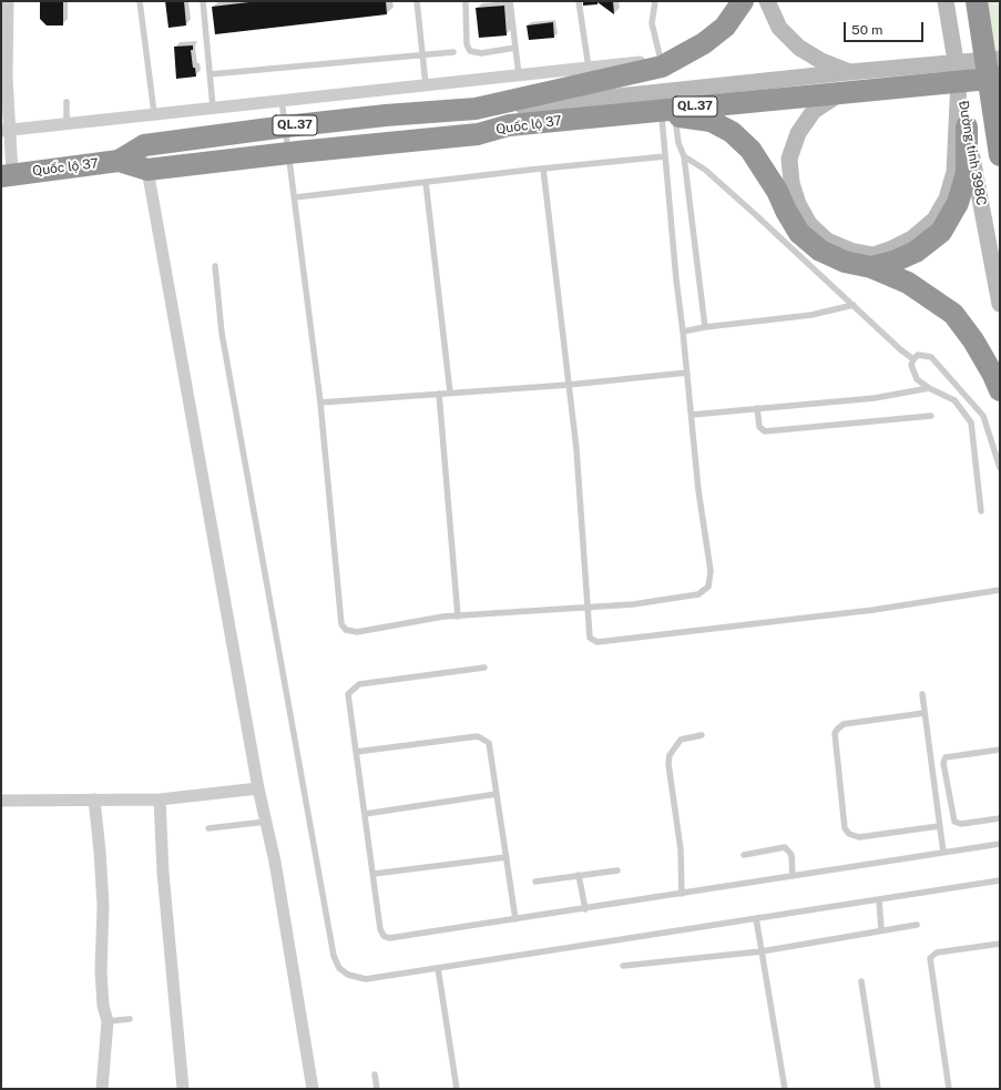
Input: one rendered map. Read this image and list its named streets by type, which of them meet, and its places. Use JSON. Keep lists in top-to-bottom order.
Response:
{
  "streets": {
    "highway": ["QL.37", "Quốc lộ 37"],
    "main road": ["Đường tỉnh 398C"]
  },
  "crossings": [
    ["QL.37", "Quốc lộ 37"]
  ],
  "scale_bar": "50 m"
}
